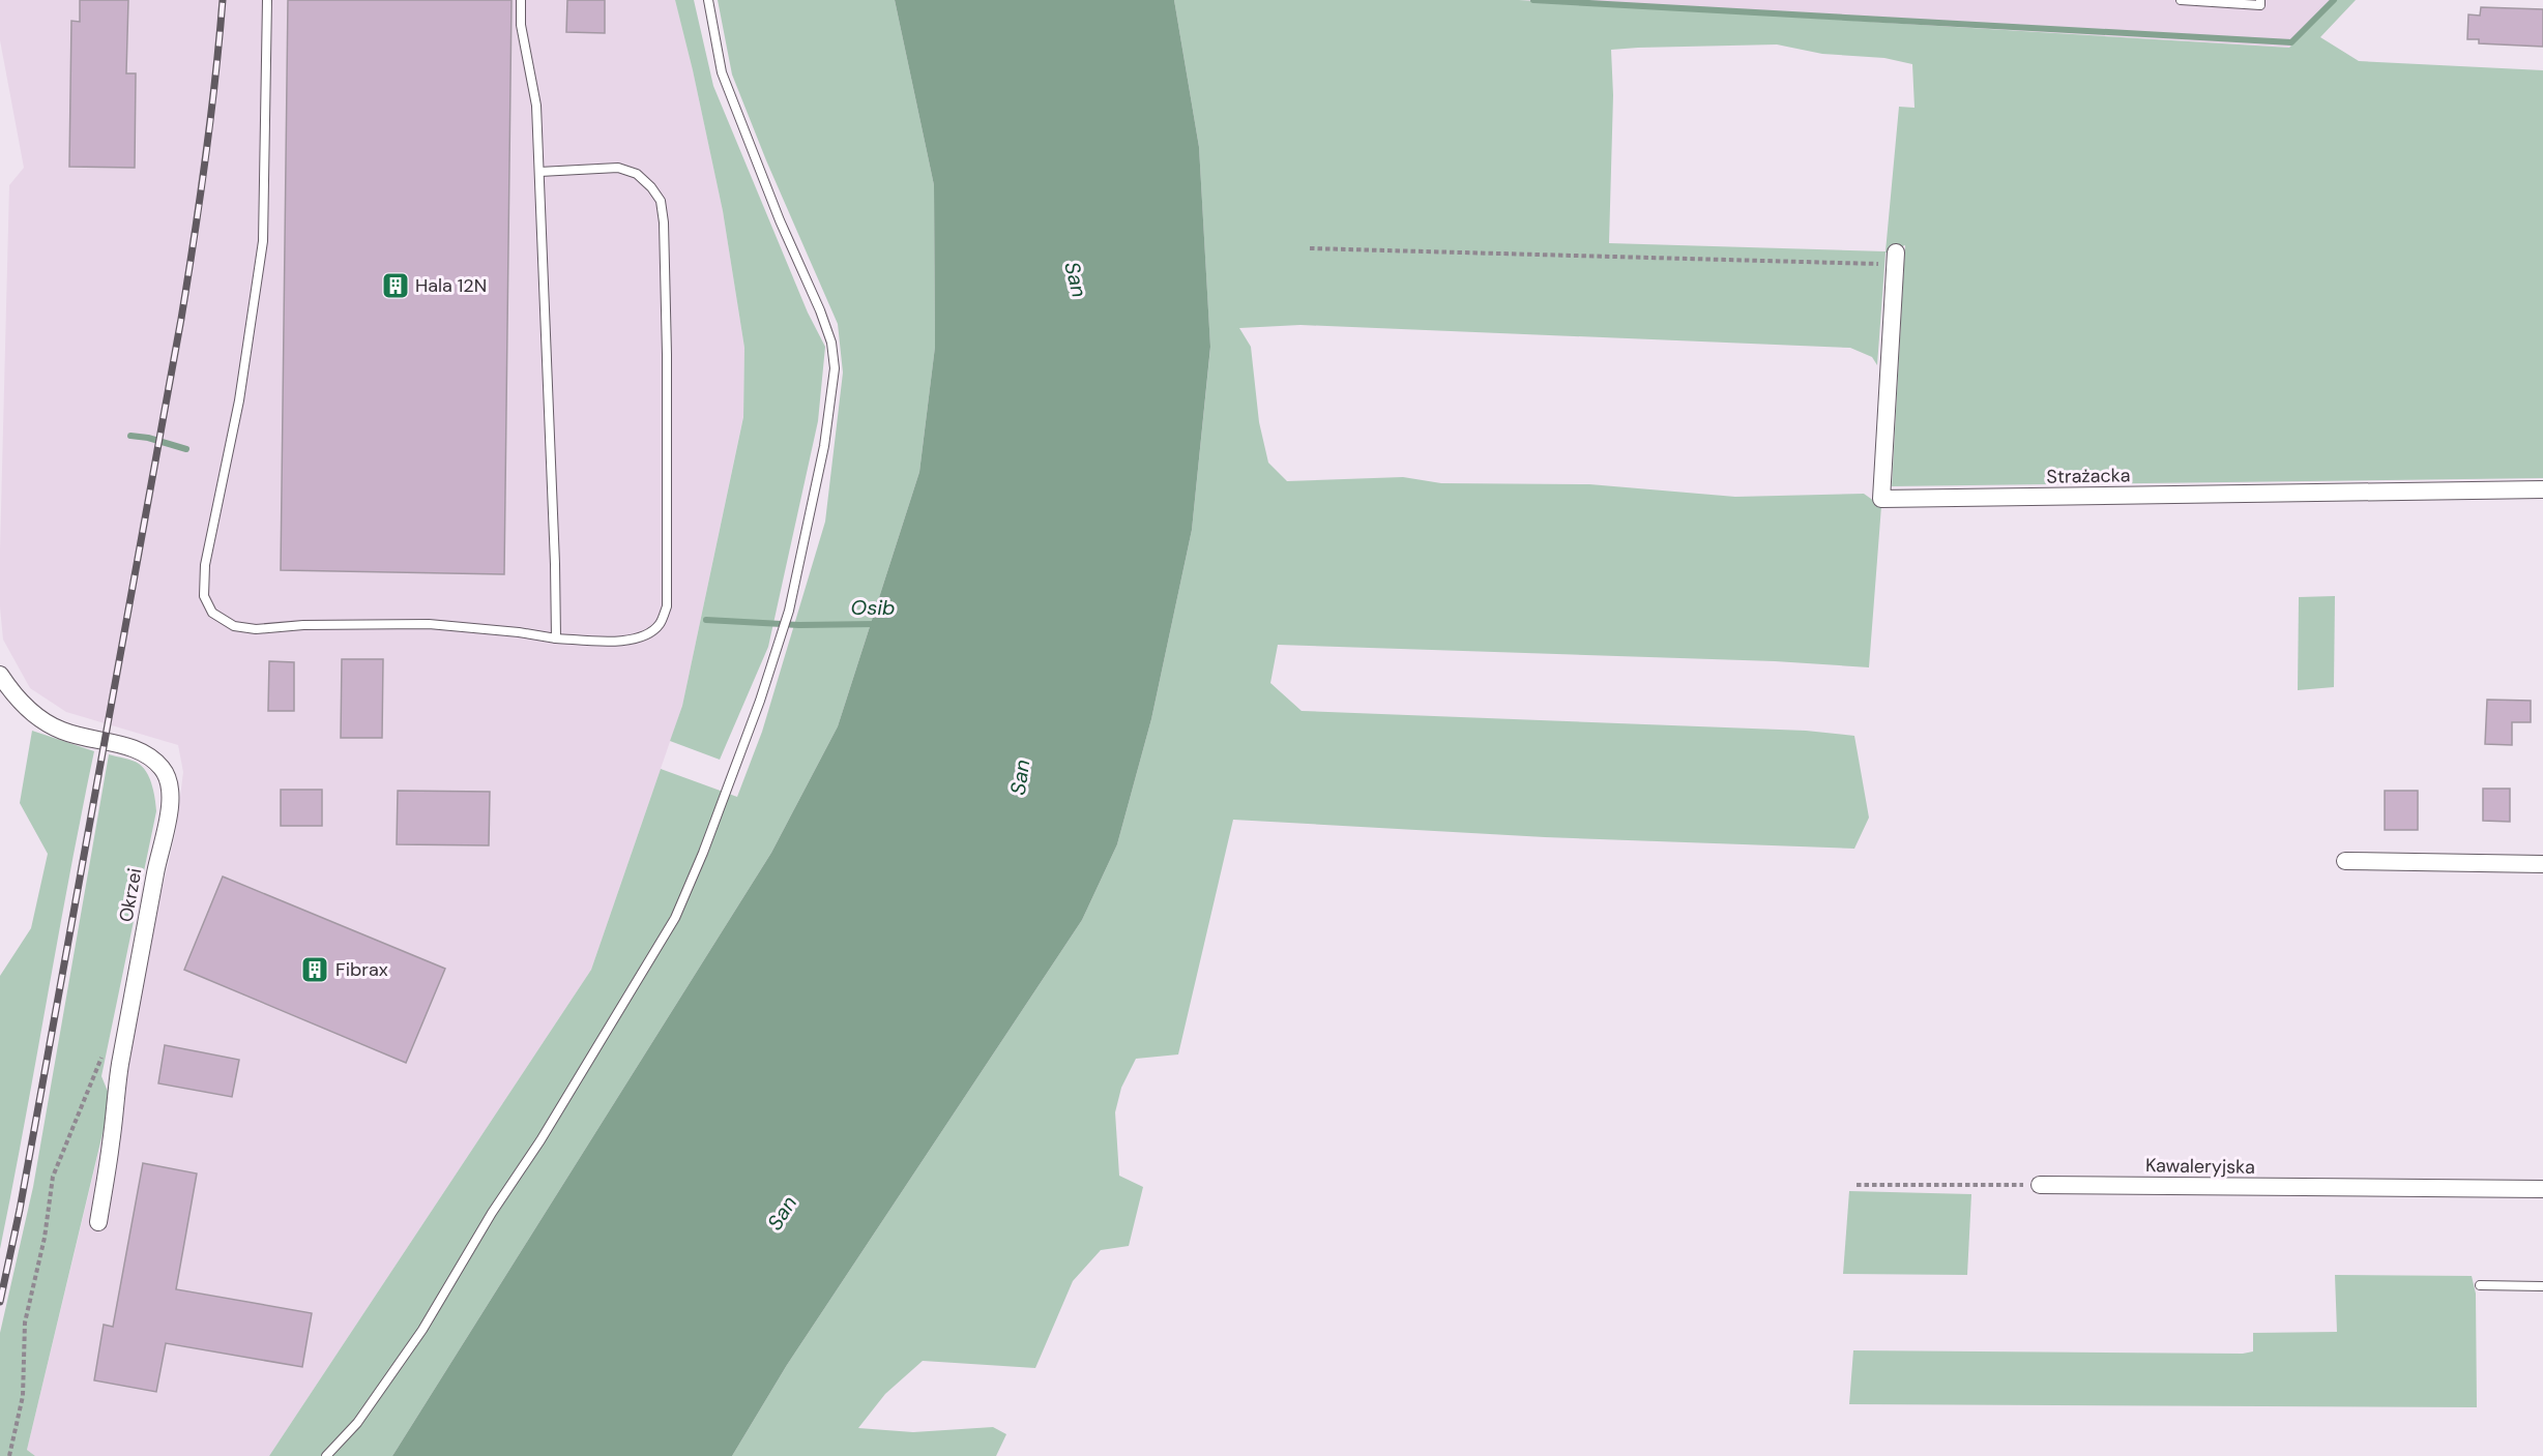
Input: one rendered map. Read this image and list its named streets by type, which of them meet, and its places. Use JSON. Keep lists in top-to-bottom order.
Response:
{
  "streets": {
    "street": ["Strażacka", "Okrzei", "Kawaleryjska"]
  },
  "water": ["San", "Osib"],
  "places": {
    "building": ["Hala 12N", "Fibrax"]
  }
}
